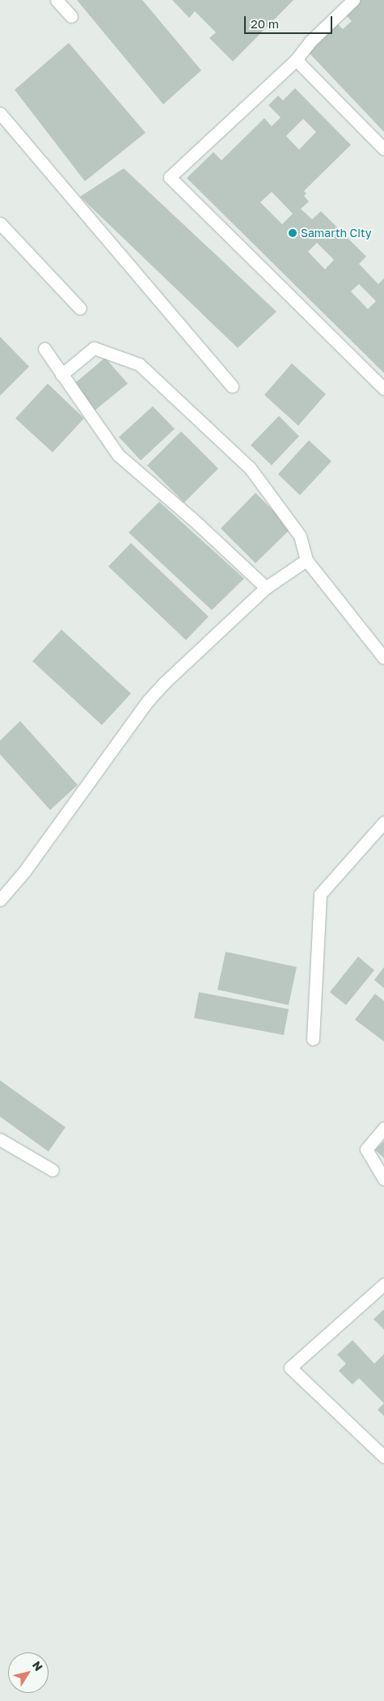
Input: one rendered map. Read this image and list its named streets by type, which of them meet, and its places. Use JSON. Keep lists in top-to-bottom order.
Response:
{
  "places": ["Samarth City"],
  "scale_bar": "20 m",
  "north": "top right"
}
